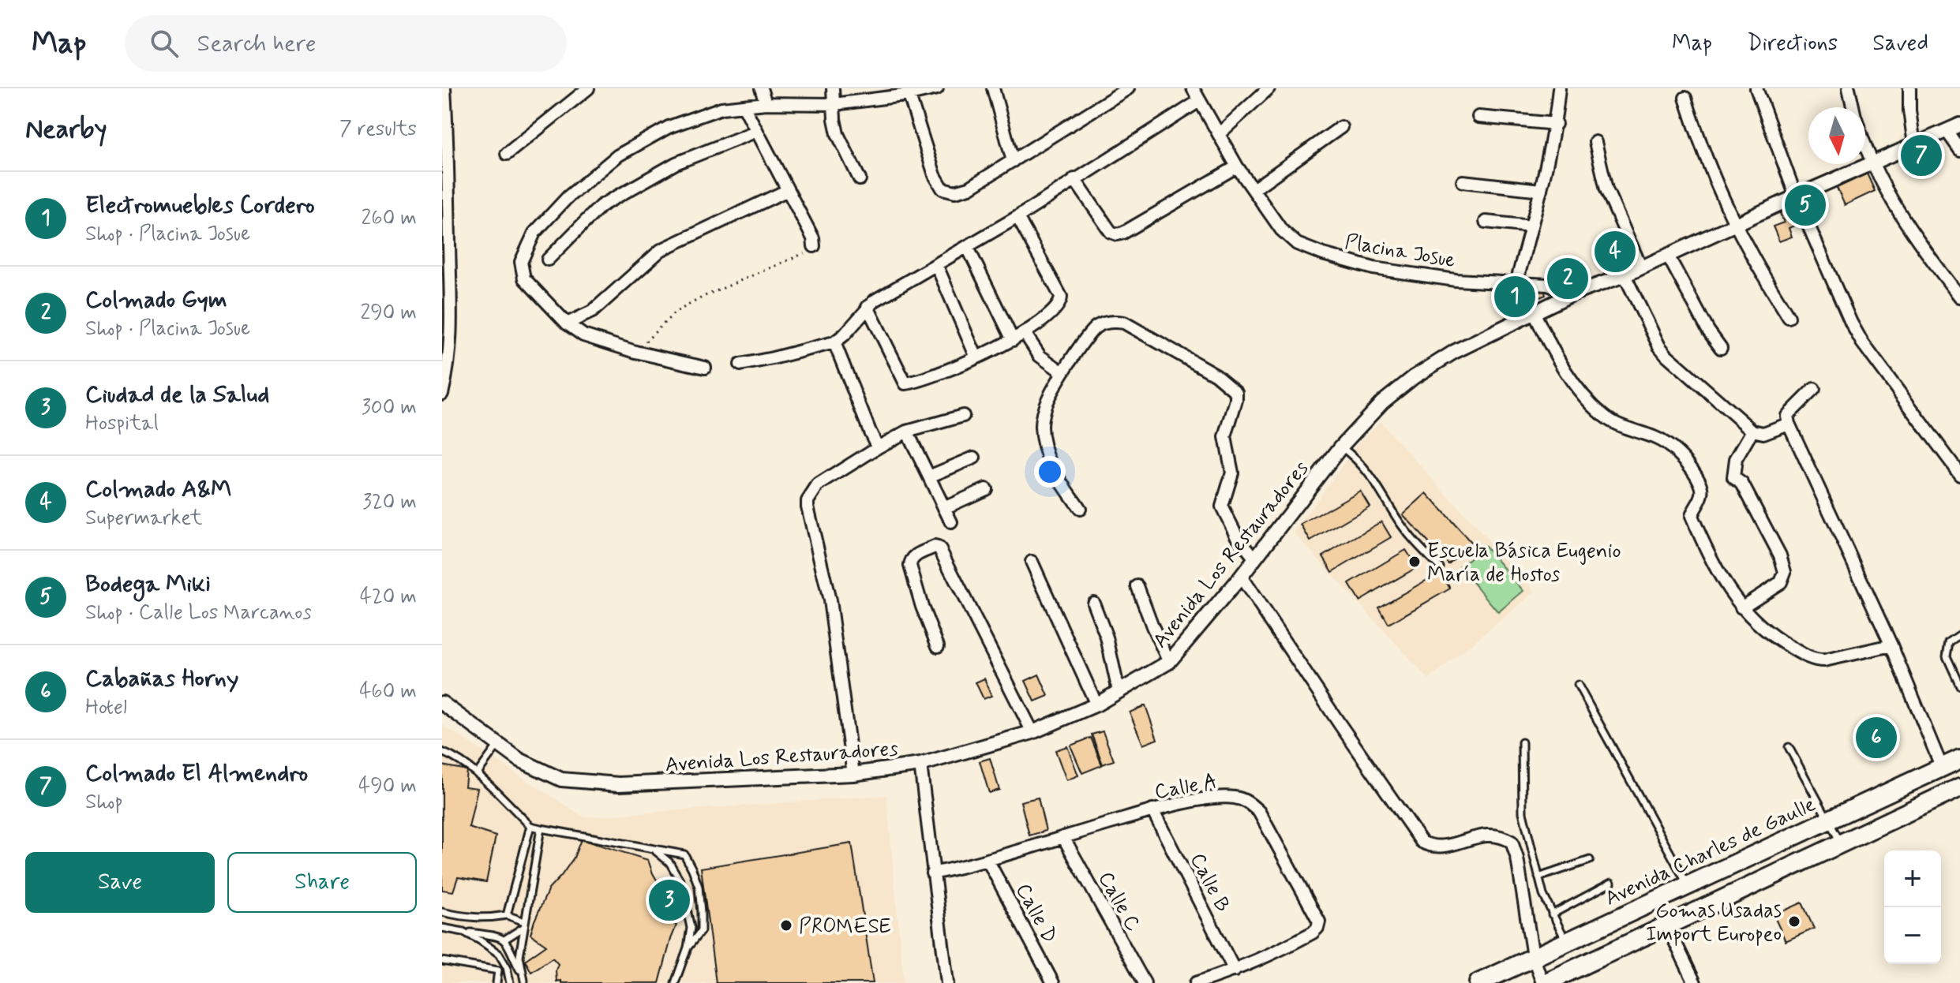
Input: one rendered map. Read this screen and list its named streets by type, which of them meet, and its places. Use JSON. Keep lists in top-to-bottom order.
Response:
{
  "streets": {
    "main road": ["Avenida Charles de Gaulle"],
    "street": [
      "Placina Josue",
      "Avenida Los Restauradores",
      "Calle A",
      "Calle B",
      "Calle C",
      "Calle D"
    ]
  },
  "crossings": [
    ["Placina Josue", "Avenida Los Restauradores"],
    ["Calle A", "Calle B"],
    ["Calle A", "Calle C"],
    ["Calle A", "Calle D"]
  ],
  "places": ["Escuela Básica Eugenio María de Hostos", "Gomas Usadas Import Europeo", "PROMESE"],
  "north": "bottom",
  "page": {
    "header": "Map",
    "search": "Search here",
    "nav": ["Map", "Directions", "Saved"],
    "heading": ["Nearby", "7 results"],
    "pins": [
      "7",
      "5",
      "4",
      "2",
      "1",
      "6",
      "3"
    ],
    "list": [
      {
        "mark": "1",
        "name": "Electromuebles Cordero",
        "note": "Shop · Placina Josue",
        "value": "260 m"
      },
      {
        "mark": "2",
        "name": "Colmado Gym",
        "note": "Shop · Placina Josue",
        "value": "290 m"
      },
      {
        "mark": "3",
        "name": "Ciudad de la Salud",
        "note": "Hospital",
        "value": "300 m"
      },
      {
        "mark": "4",
        "name": "Colmado A&M",
        "note": "Supermarket",
        "value": "320 m"
      },
      {
        "mark": "5",
        "name": "Bodega Miki",
        "note": "Shop · Calle Los Marcanos",
        "value": "420 m"
      },
      {
        "mark": "6",
        "name": "Cabañas Horny",
        "note": "Hotel",
        "value": "460 m"
      },
      {
        "mark": "7",
        "name": "Colmado El Almendro",
        "note": "Shop",
        "value": "490 m"
      }
    ],
    "buttons": ["Save", "Share"],
    "map_buttons": ["+", "−"]
  }
}
